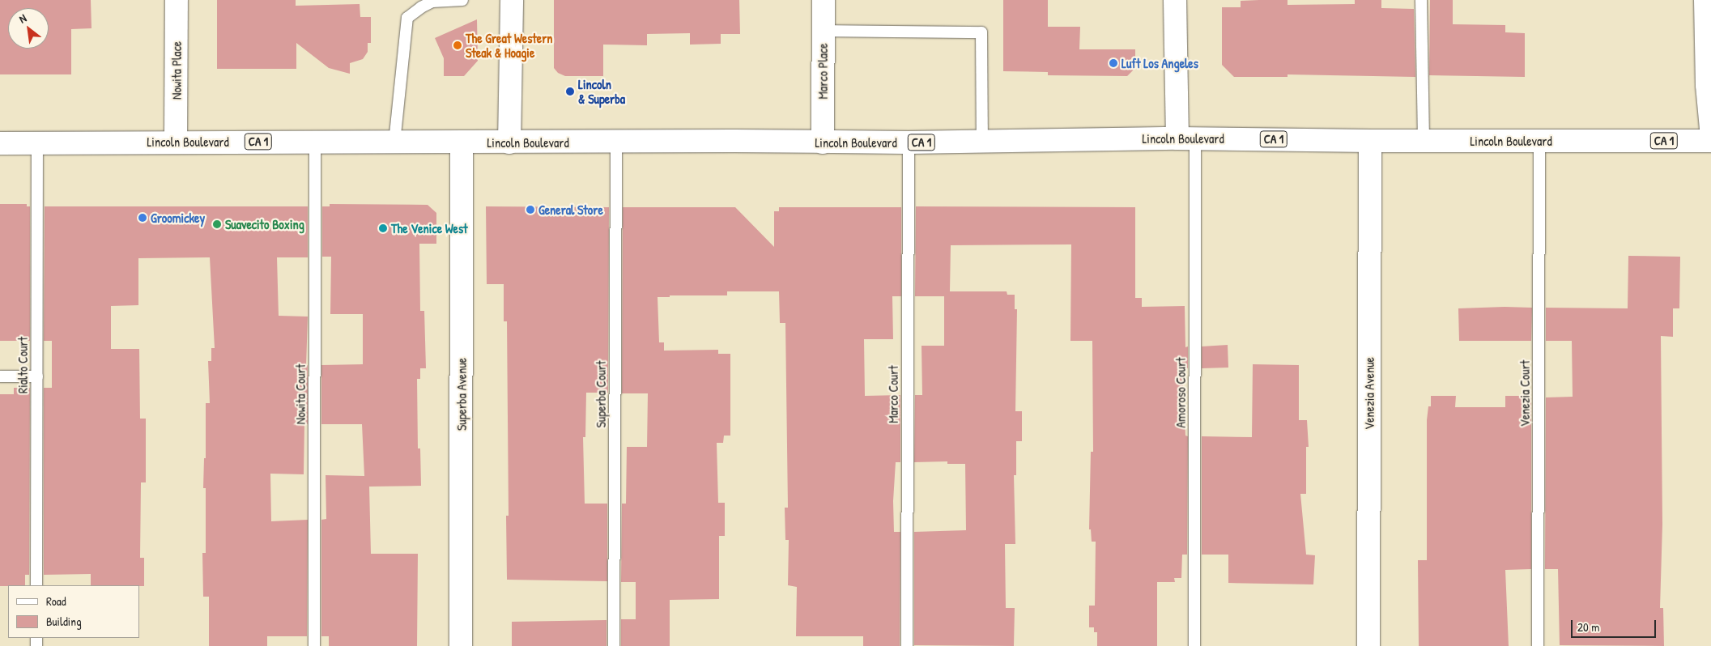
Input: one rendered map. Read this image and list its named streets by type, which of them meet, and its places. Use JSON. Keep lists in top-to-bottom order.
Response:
{
  "streets": {
    "main road": [
      "Nowita Place",
      "Marco Place",
      "Lincoln Boulevard",
      "CA 1",
      "Venezia Avenue",
      "Superba Avenue"
    ],
    "lane": [
      "Rialto Court",
      "Amoroso Court",
      "Venezia Court",
      "Nowita Court",
      "Superba Court",
      "Marco Court"
    ]
  },
  "crossings": [
    ["Nowita Place", "Lincoln Boulevard"],
    ["Marco Place", "Lincoln Boulevard"],
    ["Lincoln Boulevard", "Rialto Court"],
    ["Lincoln Boulevard", "Amoroso Court"],
    ["Lincoln Boulevard", "Venezia Avenue"],
    ["Lincoln Boulevard", "Venezia Court"],
    ["Lincoln Boulevard", "Nowita Court"],
    ["Lincoln Boulevard", "Superba Avenue"],
    ["Lincoln Boulevard", "Superba Court"],
    ["Lincoln Boulevard", "Marco Court"]
  ],
  "places": [
    "The Great Western Steak & Hoagie",
    "Luft Los Angeles",
    "Lincoln & Superba",
    "General Store",
    "Groomickey",
    "Suavecito Boxing",
    "The Venice West"
  ],
  "legend": ["Road", "Building"],
  "scale_bar": "20 m",
  "north": "top left"
}
